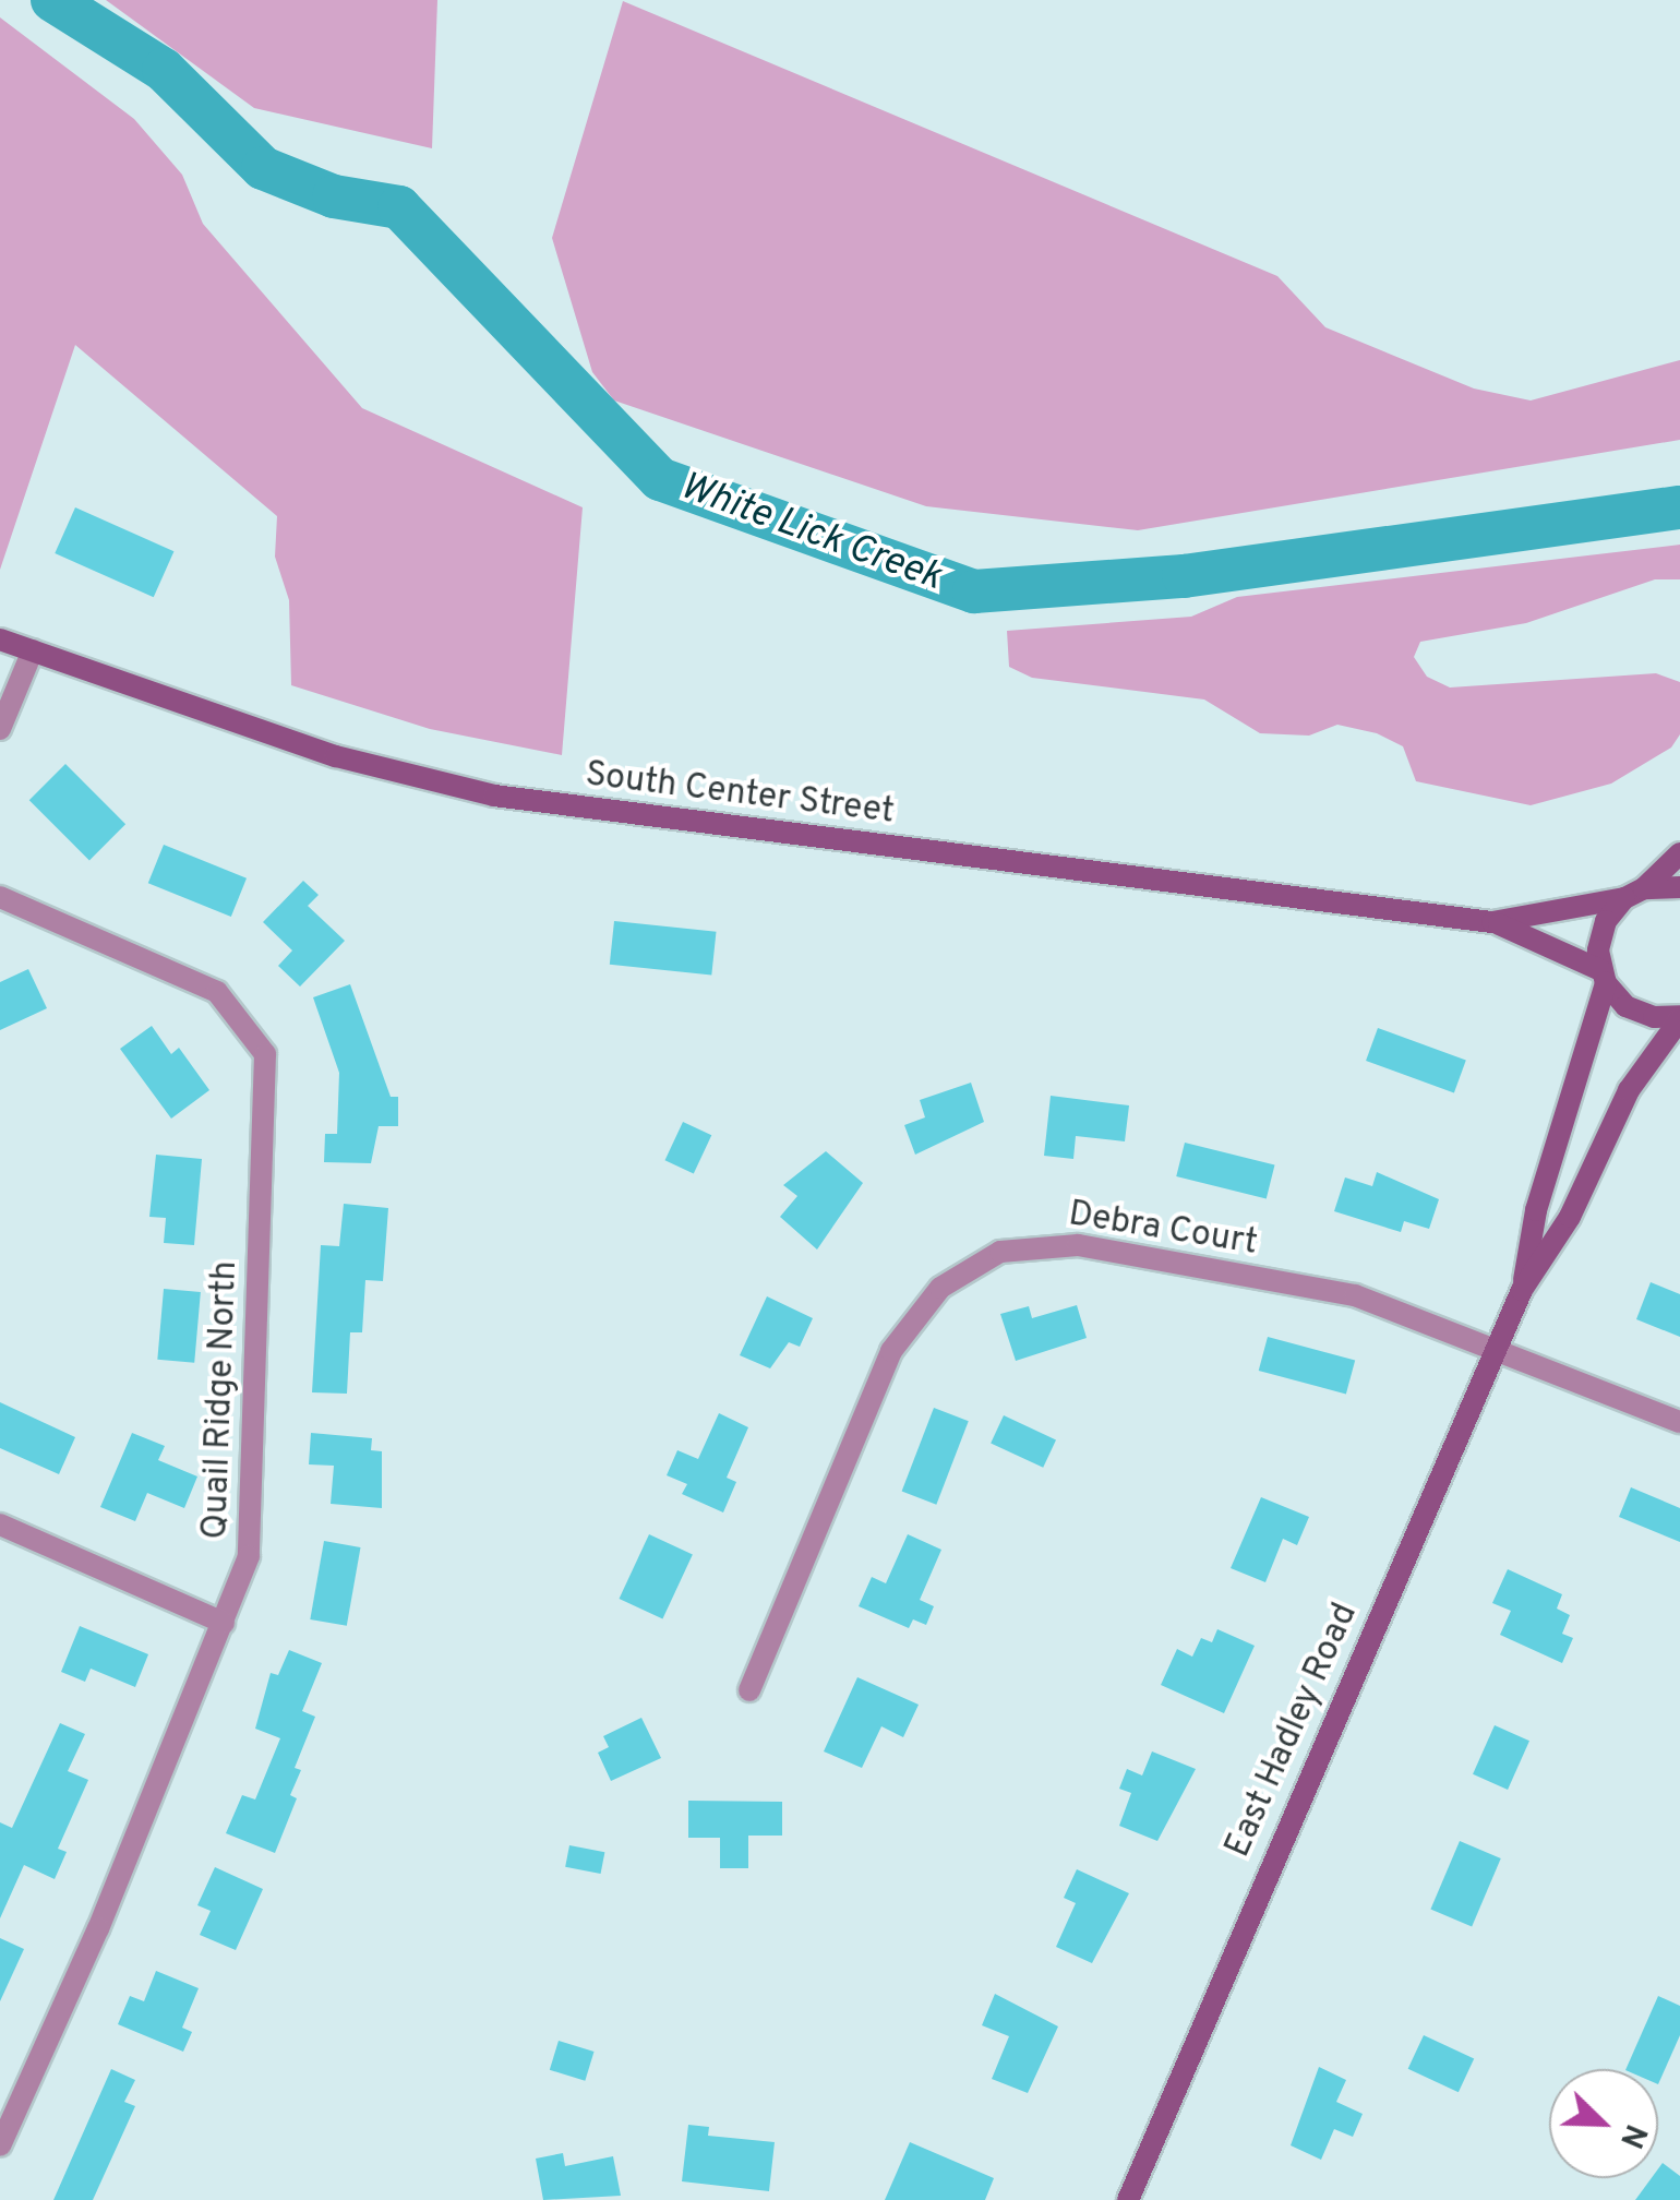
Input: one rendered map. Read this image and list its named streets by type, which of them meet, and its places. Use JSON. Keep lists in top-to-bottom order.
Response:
{
  "streets": {
    "main road": ["South Center Street", "East Hadley Road"],
    "street": ["Debra Court", "Quail Ridge North"]
  },
  "crossings": [
    ["South Center Street", "East Hadley Road"],
    ["Debra Court", "East Hadley Road"]
  ],
  "water": ["White Lick Creek"],
  "north": "bottom right"
}
